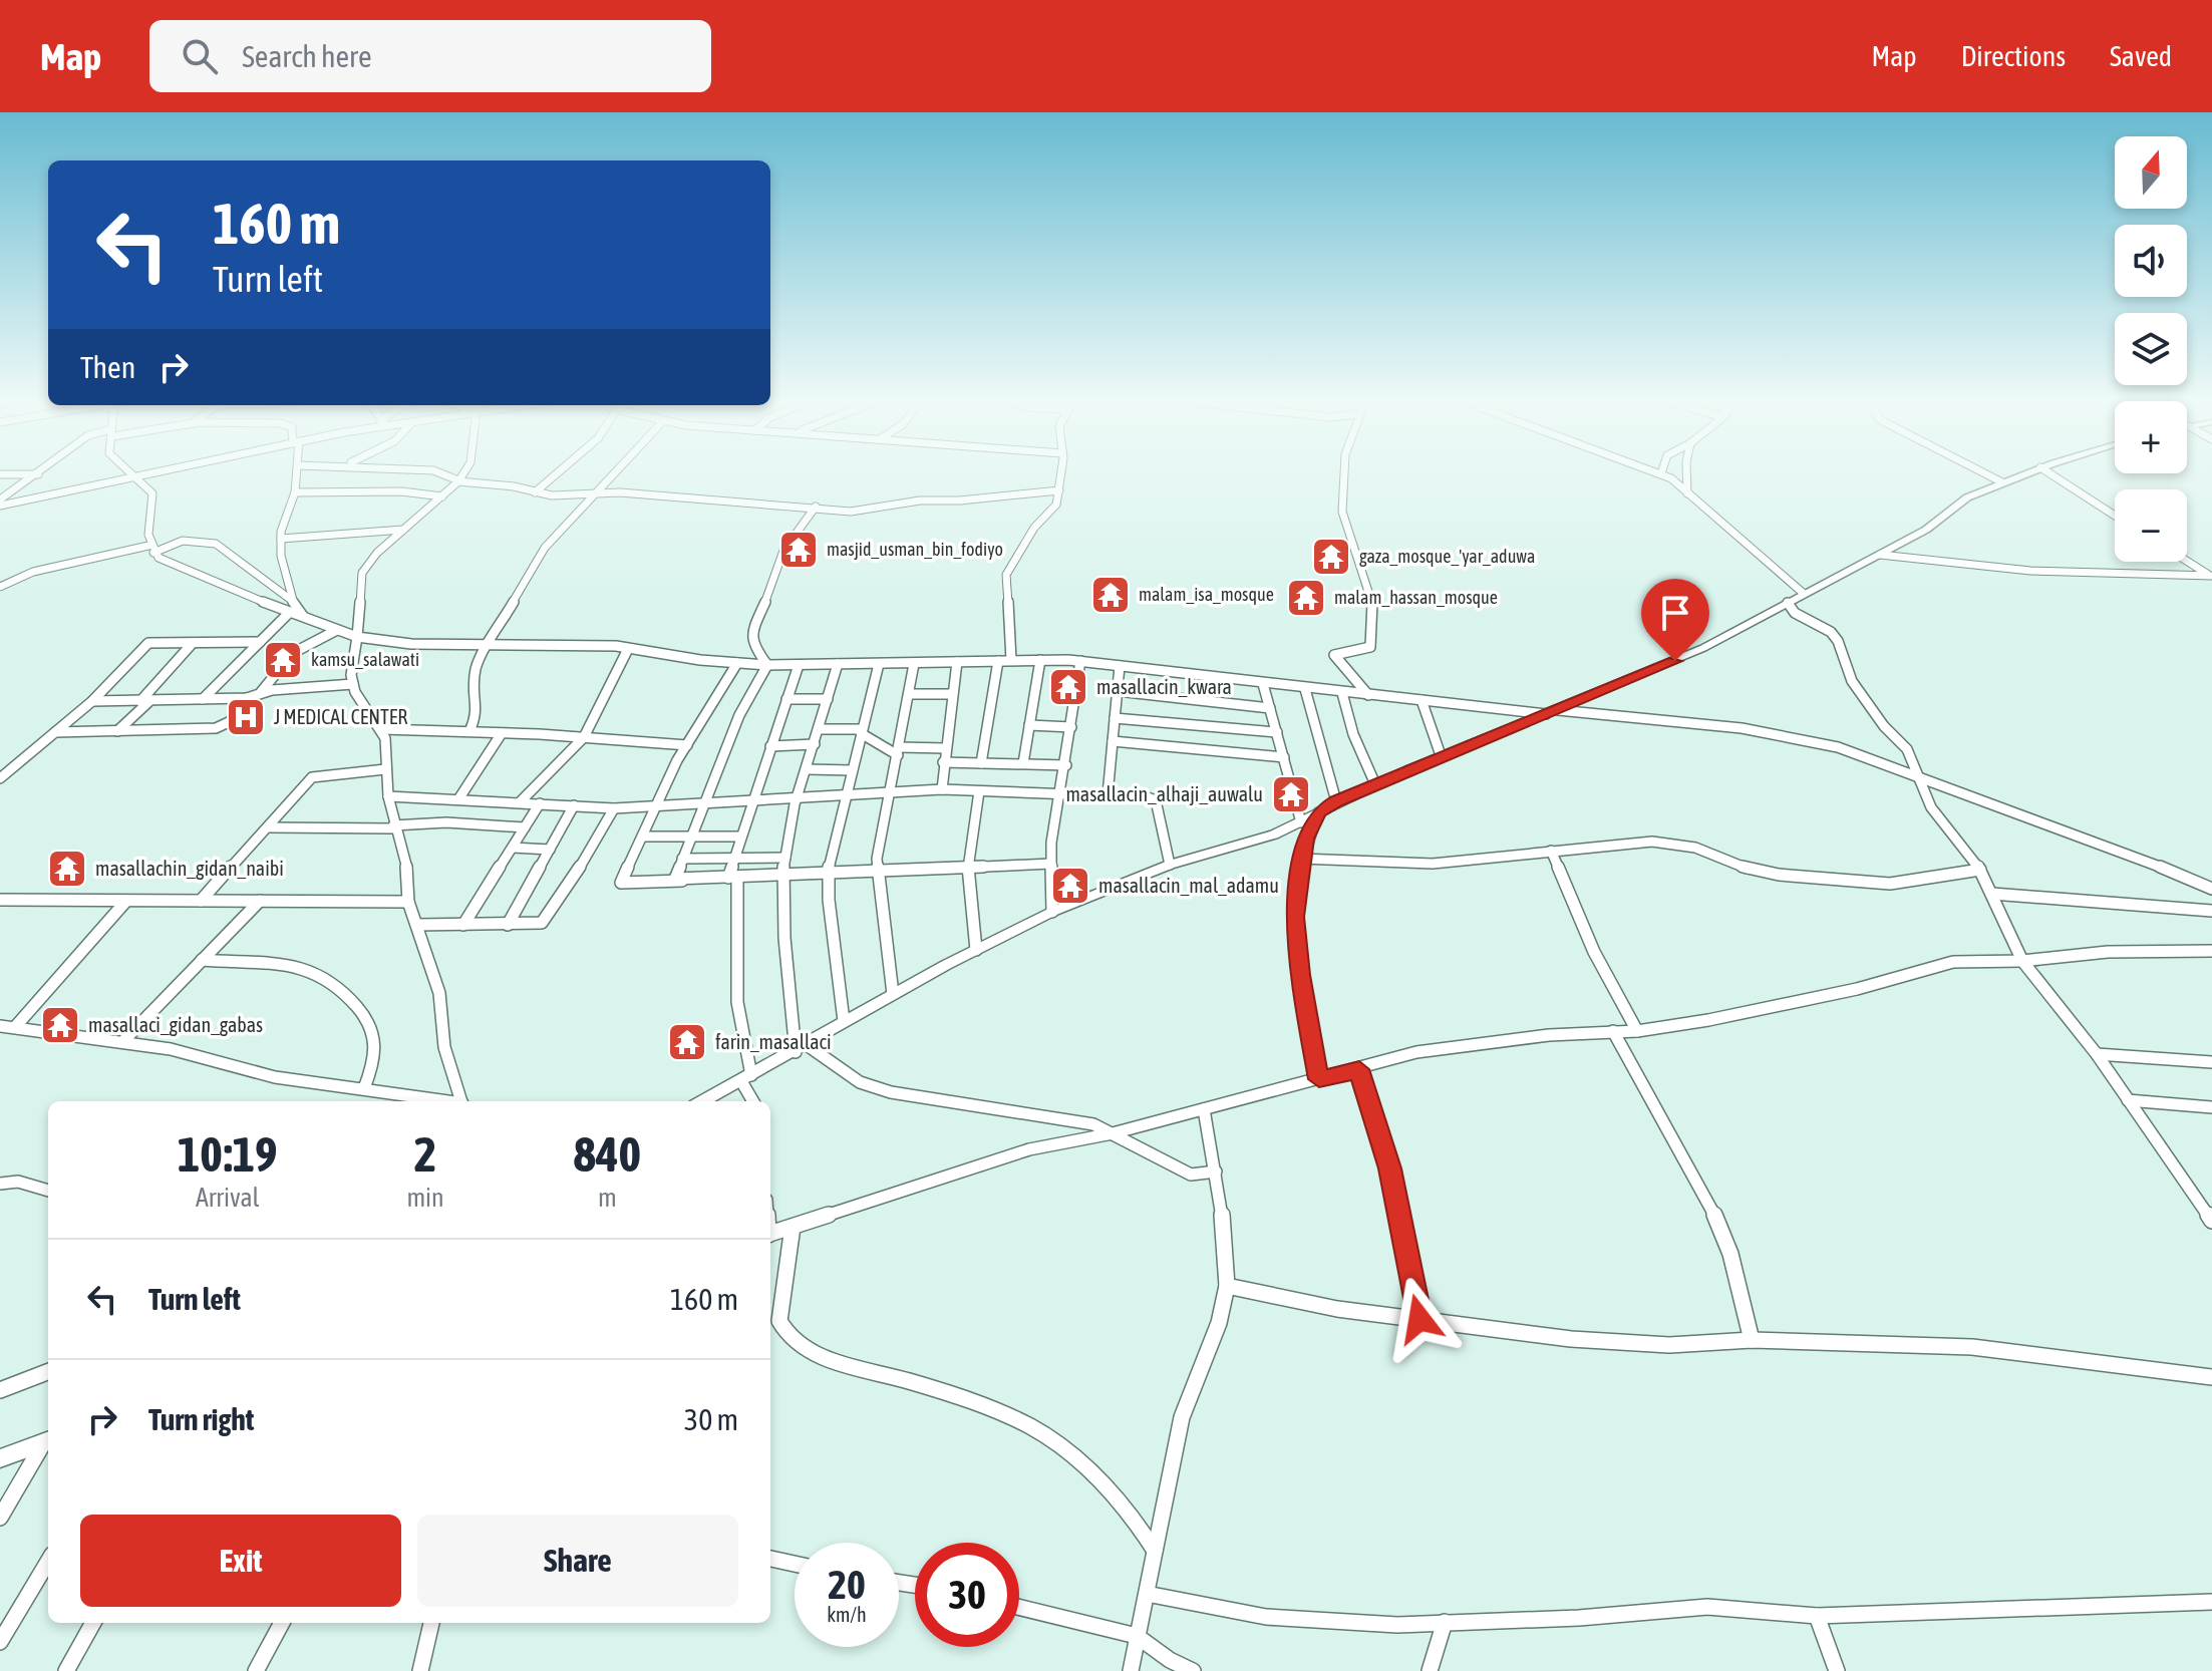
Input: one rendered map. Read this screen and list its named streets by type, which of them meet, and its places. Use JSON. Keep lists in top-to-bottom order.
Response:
{
  "places": {
    "temple": [
      "masjid_usman_bin_fodiyo",
      "gaza_mosque_'yar_aduwa",
      "malam_isa_mosque",
      "malam_hassan_mosque",
      "kamsu_salawati",
      "masallacin_kwara",
      "masallacin_alhaji_auwalu",
      "masallachin_gidan_naibi",
      "masallacin_mal_adamu",
      "masallaci_gidan_gabas",
      "farin_masallaci"
    ],
    "hospital": ["J MEDICAL CENTER"]
  },
  "north": "top",
  "page": {
    "header": "Map",
    "search": "Search here",
    "nav": ["Map", "Directions", "Saved"],
    "map_buttons": ["+", "−"],
    "turn": ["160 m", "Turn left"],
    "then": "Then",
    "eta": [
      "10:19",
      "Arrival",
      "2",
      "min",
      "840",
      "m"
    ],
    "list": [
      {
        "name": "Turn left",
        "value": "160 m"
      },
      {
        "name": "Turn right",
        "value": "30 m"
      }
    ],
    "buttons": ["Exit", "Share"],
    "speed": "20 km/h",
    "limit": "30"
  }
}
